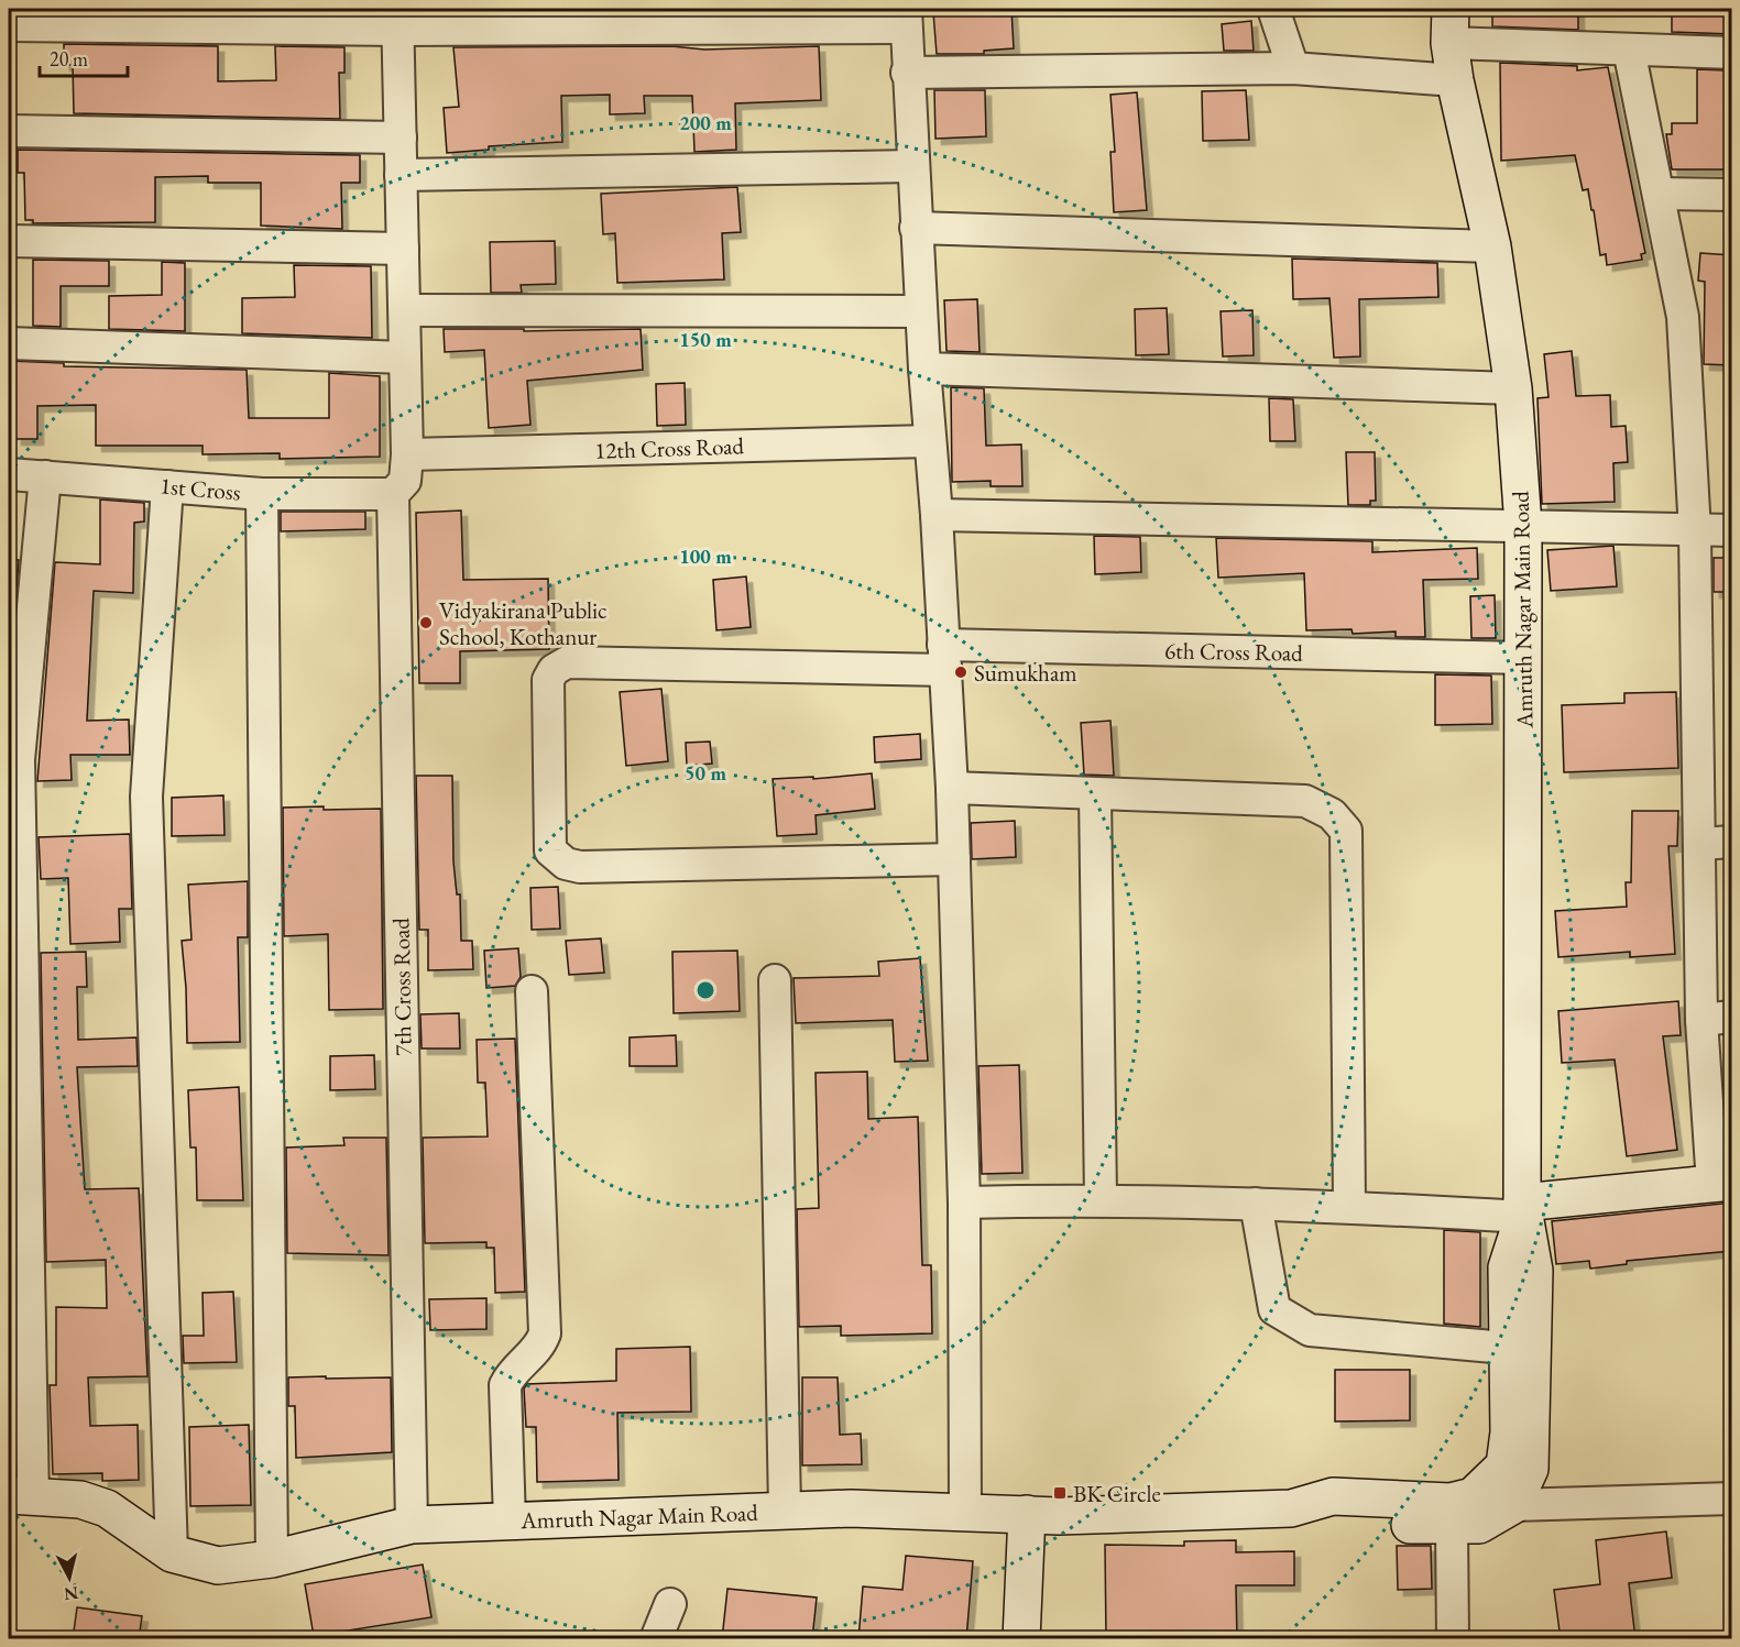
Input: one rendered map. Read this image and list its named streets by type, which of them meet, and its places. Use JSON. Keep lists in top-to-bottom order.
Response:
{
  "streets": {
    "main road": ["Amruth Nagar Main Road"],
    "street": [
      "12th Cross Road",
      "1st Cross",
      "6th Cross Road",
      "7th Cross Road"
    ]
  },
  "crossings": [
    ["12th Cross Road", "7th Cross Road"],
    ["1st Cross", "7th Cross Road"],
    ["Amruth Nagar Main Road", "6th Cross Road"],
    ["Amruth Nagar Main Road", "7th Cross Road"]
  ],
  "places": {
    "other": ["Vidyakirana Public School, Kothanur", "Sumukham"],
    "transit": ["BK Circle"]
  },
  "scale_bar": "20 m",
  "north": "bottom",
  "rings": [
    "200 m",
    "150 m",
    "100 m",
    "50 m"
  ]
}
